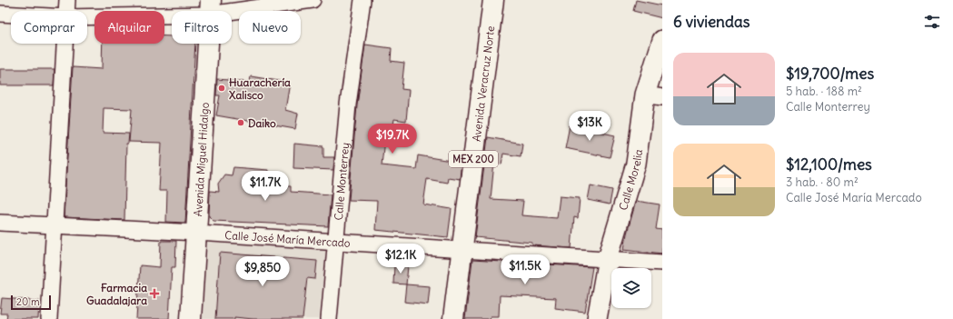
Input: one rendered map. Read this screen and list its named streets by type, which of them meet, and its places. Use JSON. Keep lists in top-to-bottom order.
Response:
{
  "streets": {
    "highway": ["Avenida Veracruz Norte", "MEX 200", "Avenida Miguel Hidalgo"],
    "street": ["Calle Morelia", "Calle Monterrey", "Calle José María Mercado"]
  },
  "crossings": [
    ["Avenida Veracruz Norte", "Calle José María Mercado"],
    ["Avenida Miguel Hidalgo", "Calle José María Mercado"],
    ["Calle Morelia", "Calle José María Mercado"],
    ["Calle Monterrey", "Calle José María Mercado"]
  ],
  "places": {
    "other": ["Huarachería Xalisco", "Daiko"],
    "health": ["Farmacia Guadalajara"]
  },
  "scale_bar": "20 m",
  "page": {
    "heading": "6 viviendas",
    "chip": [
      "Comprar",
      "Alquilar",
      "Filtros",
      "Nuevo"
    ],
    "list": [
      {
        "name": "$19,700/mes",
        "note": "5 hab. · 188 m² · Calle Monterrey"
      },
      {
        "name": "$12,100/mes",
        "note": "3 hab. · 80 m² · Calle José María Mercado"
      }
    ],
    "price": [
      "$13K",
      "$19.7K",
      "$11.7K",
      "$12.1K",
      "$11.5K",
      "$9,850"
    ],
    "scale": "20 m"
  }
}
